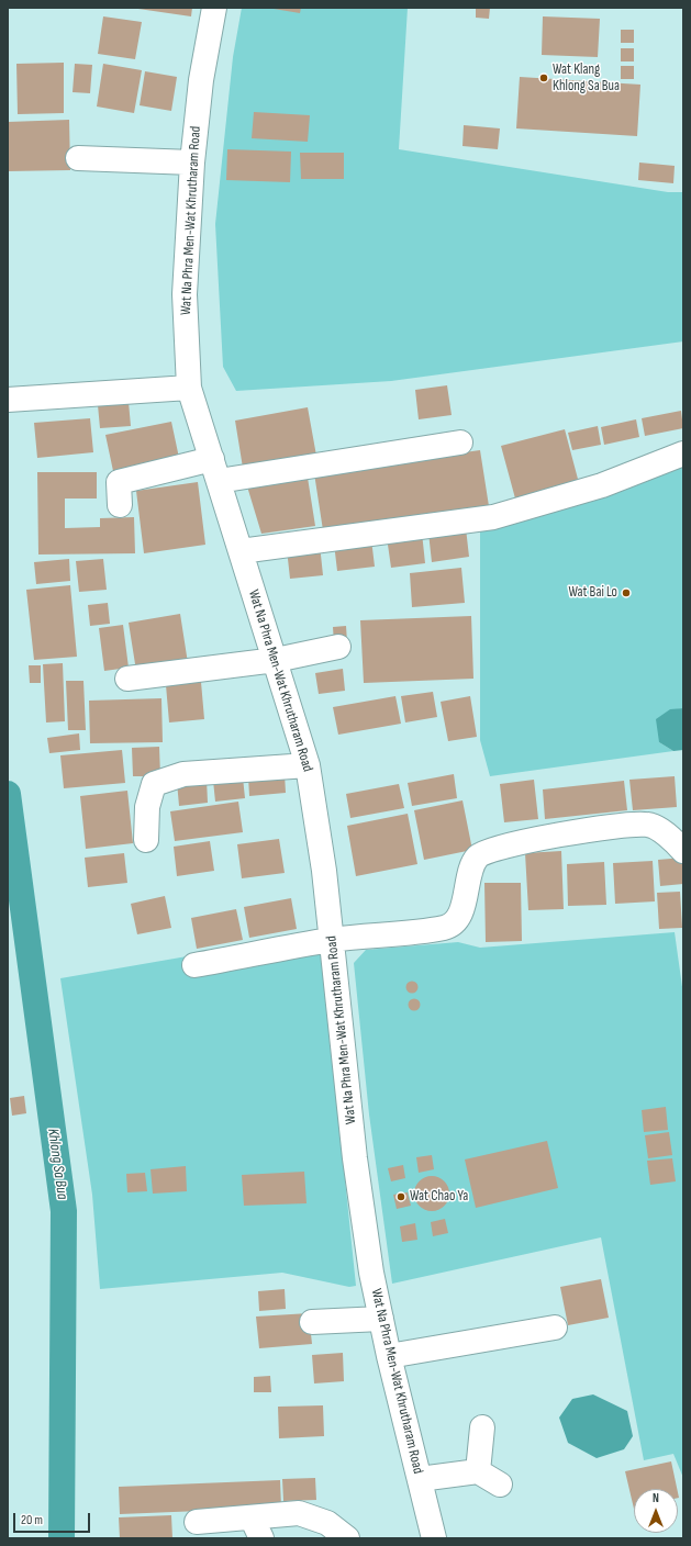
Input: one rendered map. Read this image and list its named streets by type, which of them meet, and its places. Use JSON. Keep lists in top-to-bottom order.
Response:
{
  "streets": {
    "street": ["Wat Na Phra Men-Wat Khrutharam Road"]
  },
  "water": ["Khlong Sa Bua"],
  "places": ["Wat Klang Khlong Sa Bua", "Wat Bai Lo", "Wat Chao Ya"],
  "scale_bar": "20 m",
  "north": "top"
}
